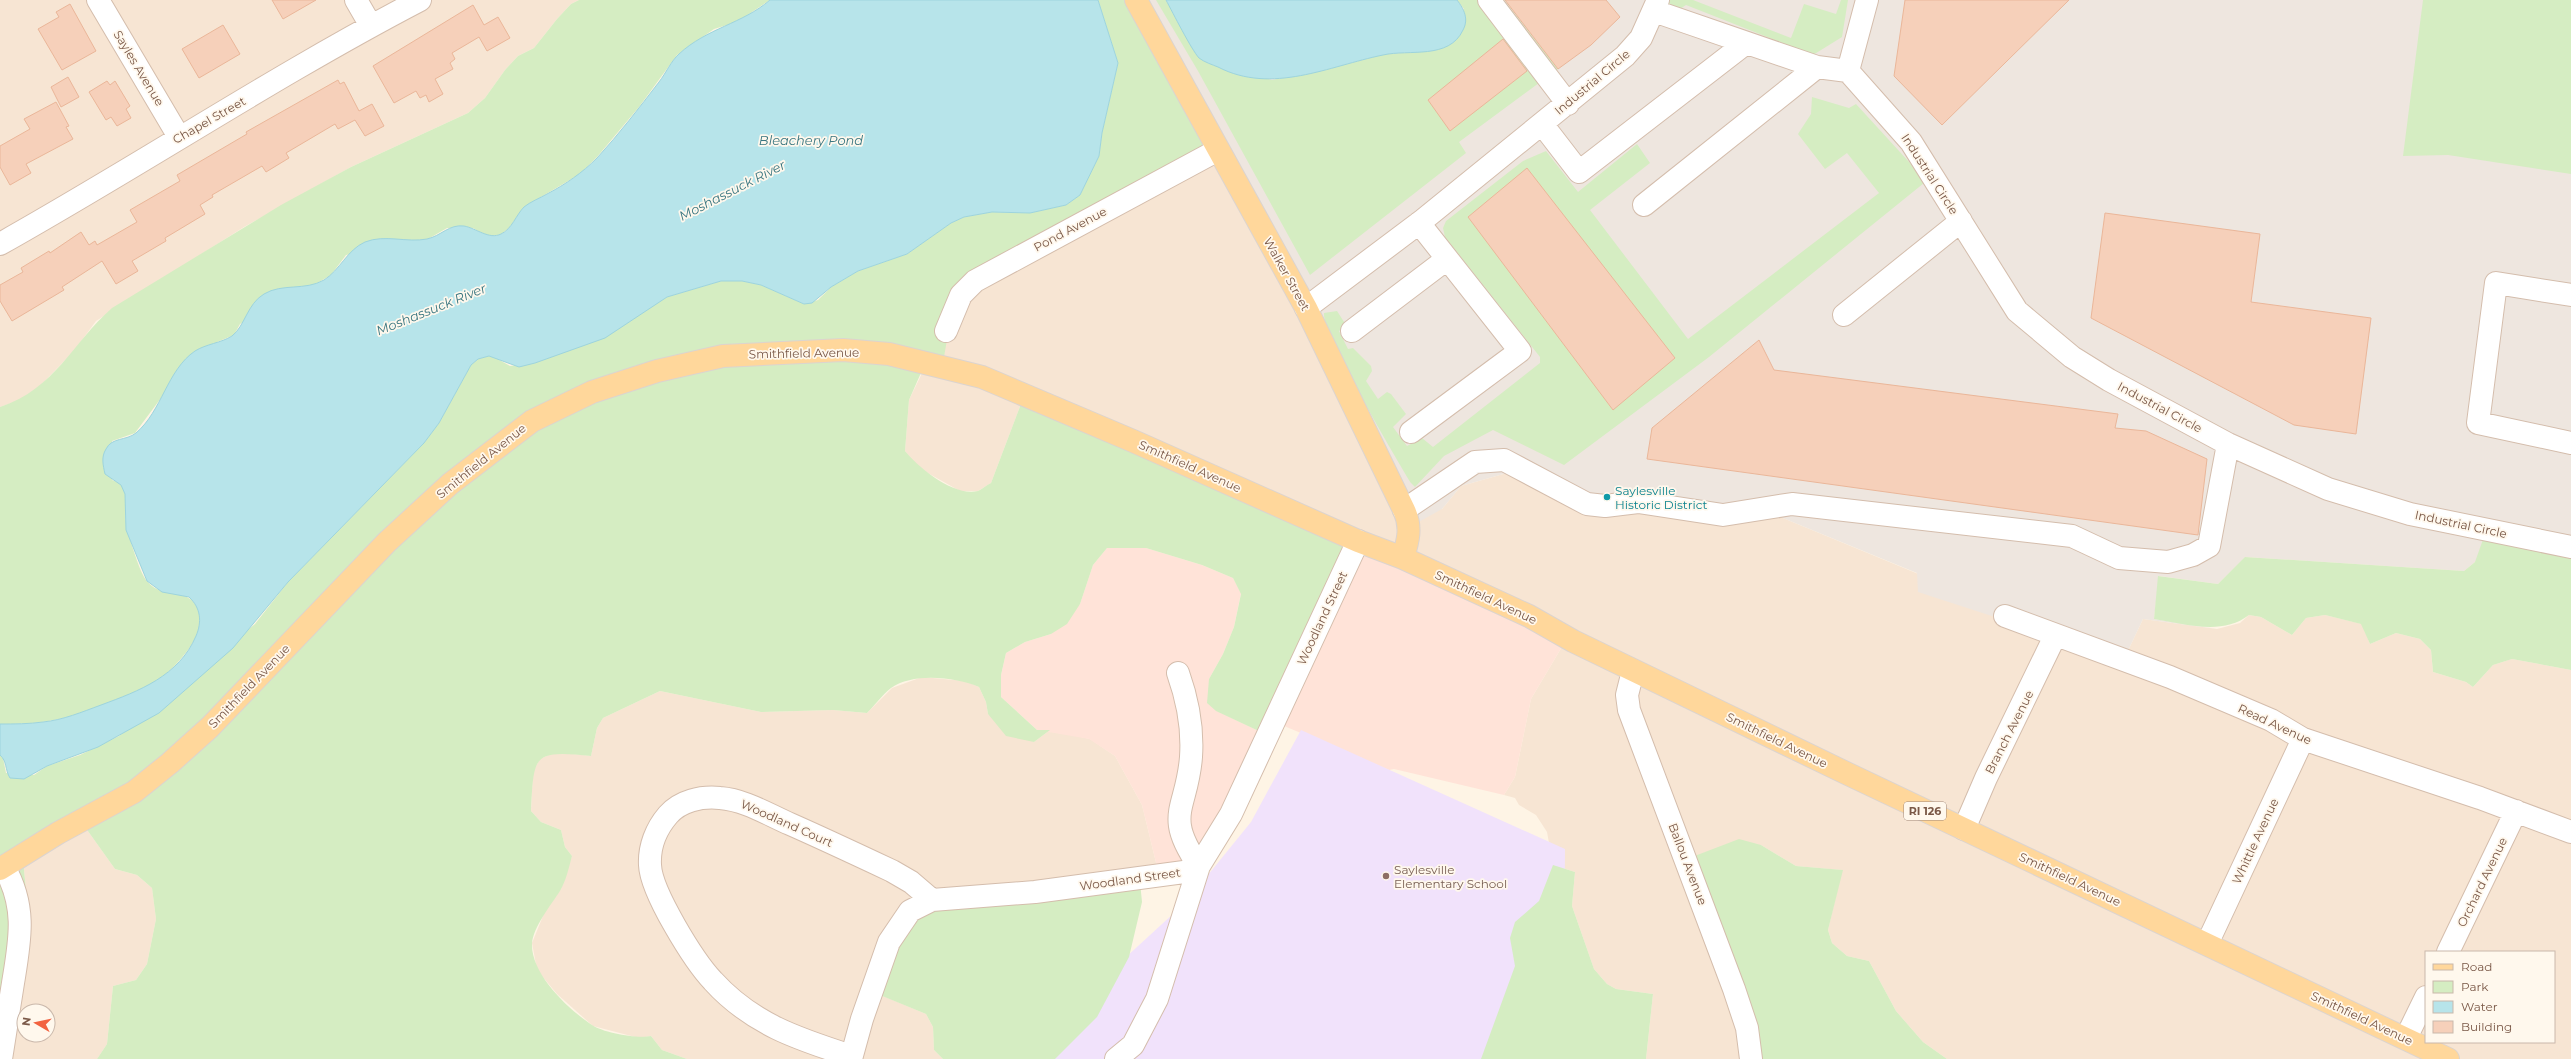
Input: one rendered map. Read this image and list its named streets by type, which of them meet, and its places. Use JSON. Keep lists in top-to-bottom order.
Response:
{
  "streets": {
    "main road": ["Walker Street", "Smithfield Avenue", "RI 126"],
    "street": [
      "Sayles Avenue",
      "Industrial Circle",
      "Chapel Street",
      "Pond Avenue",
      "Woodland Street",
      "Read Avenue",
      "Branch Avenue",
      "Woodland Court",
      "Whittle Avenue",
      "Ballou Avenue",
      "Orchard Avenue"
    ]
  },
  "crossings": [
    ["Sayles Avenue", "Chapel Street"],
    ["Industrial Circle", "Walker Street"],
    ["Pond Avenue", "Walker Street"],
    ["Walker Street", "Smithfield Avenue"],
    ["Smithfield Avenue", "Woodland Street"],
    ["Smithfield Avenue", "Branch Avenue"],
    ["Smithfield Avenue", "Whittle Avenue"],
    ["Smithfield Avenue", "Ballou Avenue"],
    ["Woodland Street", "Woodland Court"],
    ["Read Avenue", "Branch Avenue"],
    ["Read Avenue", "Whittle Avenue"],
    ["Read Avenue", "Orchard Avenue"]
  ],
  "water": ["Bleachery Pond", "Moshassuck River"],
  "places": ["Saylesville Historic District", "Saylesville Elementary School"],
  "legend": [
    "Road",
    "Park",
    "Water",
    "Building"
  ],
  "north": "left"
}
